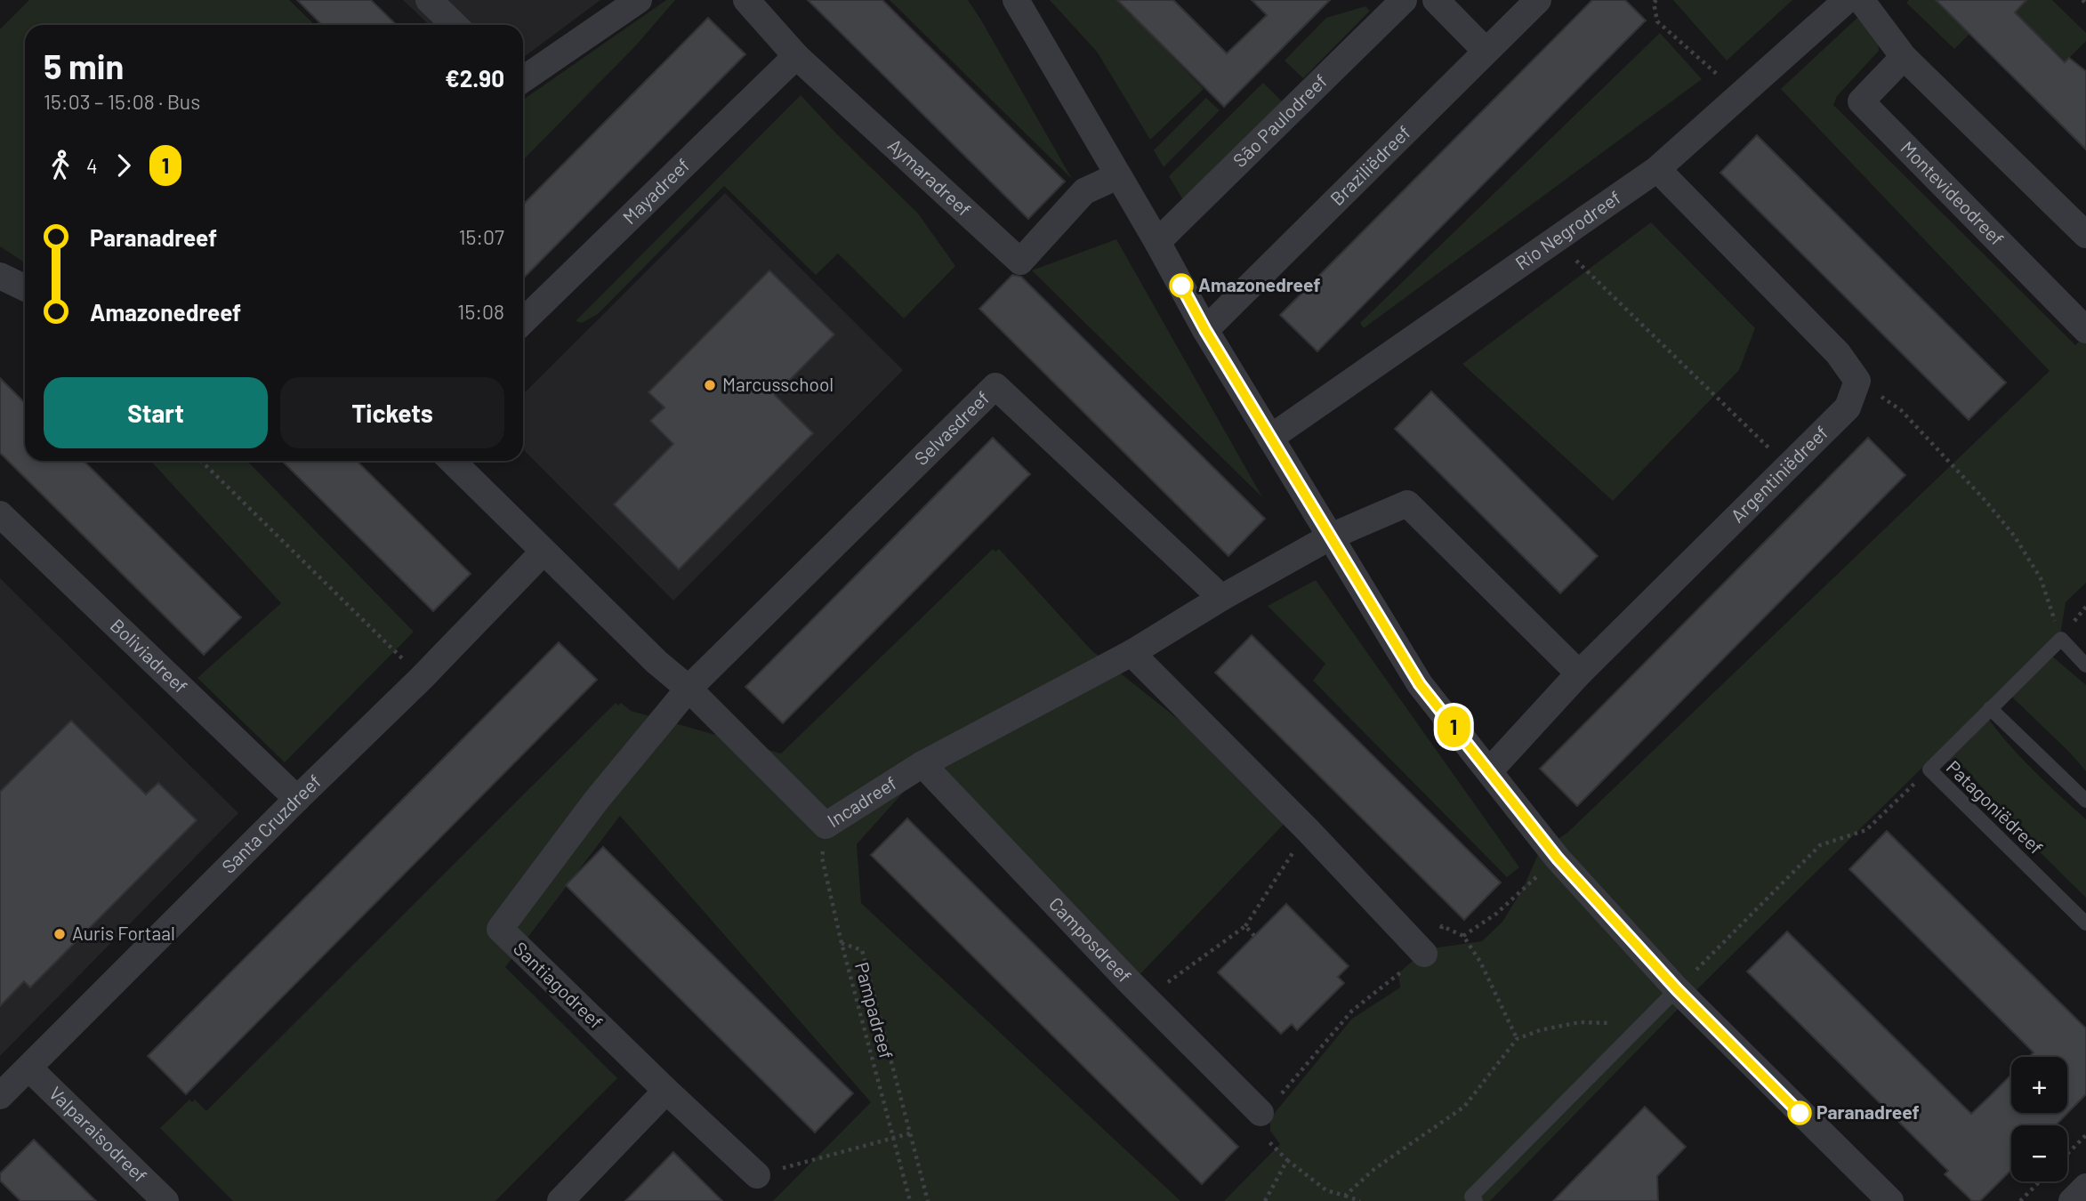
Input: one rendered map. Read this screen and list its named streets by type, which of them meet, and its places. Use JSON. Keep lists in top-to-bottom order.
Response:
{
  "streets": {
    "street": [
      "São Paulodreef",
      "Braziliëdreef",
      "Aymaradreef",
      "Mayadreef",
      "Montevideodreef",
      "Rio Negrodreef",
      "Selvasdreef",
      "Argentiniëdreef",
      "Boliviadreef",
      "Incadreef",
      "Santa Cruzdreef",
      "Camposdreef",
      "Santiagodreef",
      "Valparaisodreef"
    ],
    "lane": ["Patagoniëdreef"],
    "path": ["Pampadreef"]
  },
  "crossings": [
    ["Aymaradreef", "Mayadreef"],
    ["Selvasdreef", "Incadreef"],
    ["Selvasdreef", "Santiagodreef"],
    ["Boliviadreef", "Santa Cruzdreef"],
    ["Incadreef", "Santa Cruzdreef"],
    ["Incadreef", "Camposdreef"],
    ["Incadreef", "Santiagodreef"],
    ["Incadreef", "Pampadreef"],
    ["Santa Cruzdreef", "Valparaisodreef"]
  ],
  "places": [
    "Amazonedreef",
    "Marcusschool",
    "Auris Fortaal",
    "Paranadreef"
  ],
  "lines": ["bus line 1"],
  "page": {
    "on_map": "1",
    "heading": ["5 min", "15:03 – 15:08 · Bus", "€2.90"],
    "legs": ["4", "1"],
    "list": [
      {
        "name": "Paranadreef",
        "value": "15:07"
      },
      {
        "name": "Amazonedreef",
        "value": "15:08"
      }
    ],
    "buttons": ["Start", "Tickets"],
    "map_buttons": ["+", "−"]
  }
}
